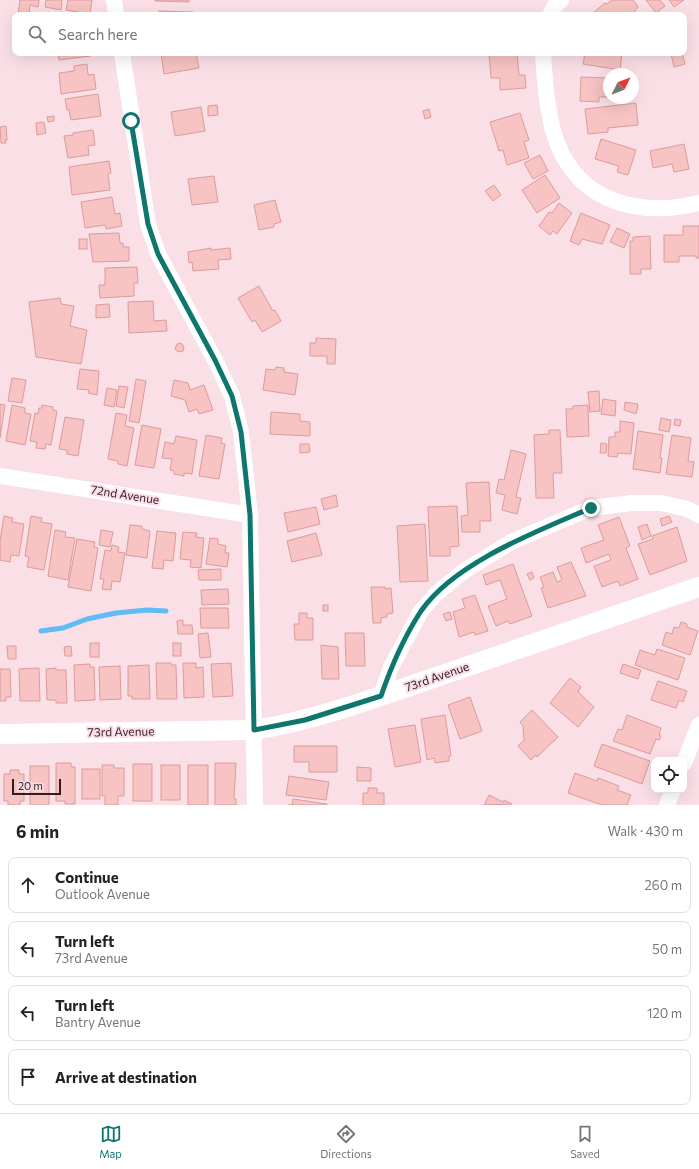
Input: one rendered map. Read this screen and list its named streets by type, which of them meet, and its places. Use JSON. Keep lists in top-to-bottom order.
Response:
{
  "streets": {
    "main road": ["73rd Avenue"],
    "street": ["72nd Avenue"]
  },
  "scale_bar": "20 m",
  "north": "top right",
  "page": {
    "search": "Search here",
    "scale": "20 m",
    "heading": ["6 min", "Walk · 430 m"],
    "list": [
      ["Continue", "Outlook Avenue", "260 m"],
      ["Turn left", "73rd Avenue", "50 m"],
      ["Turn left", "Bantry Avenue", "120 m"],
      "Arrive at destination"
    ],
    "nav": ["Map", "Directions", "Saved"]
  }
}
